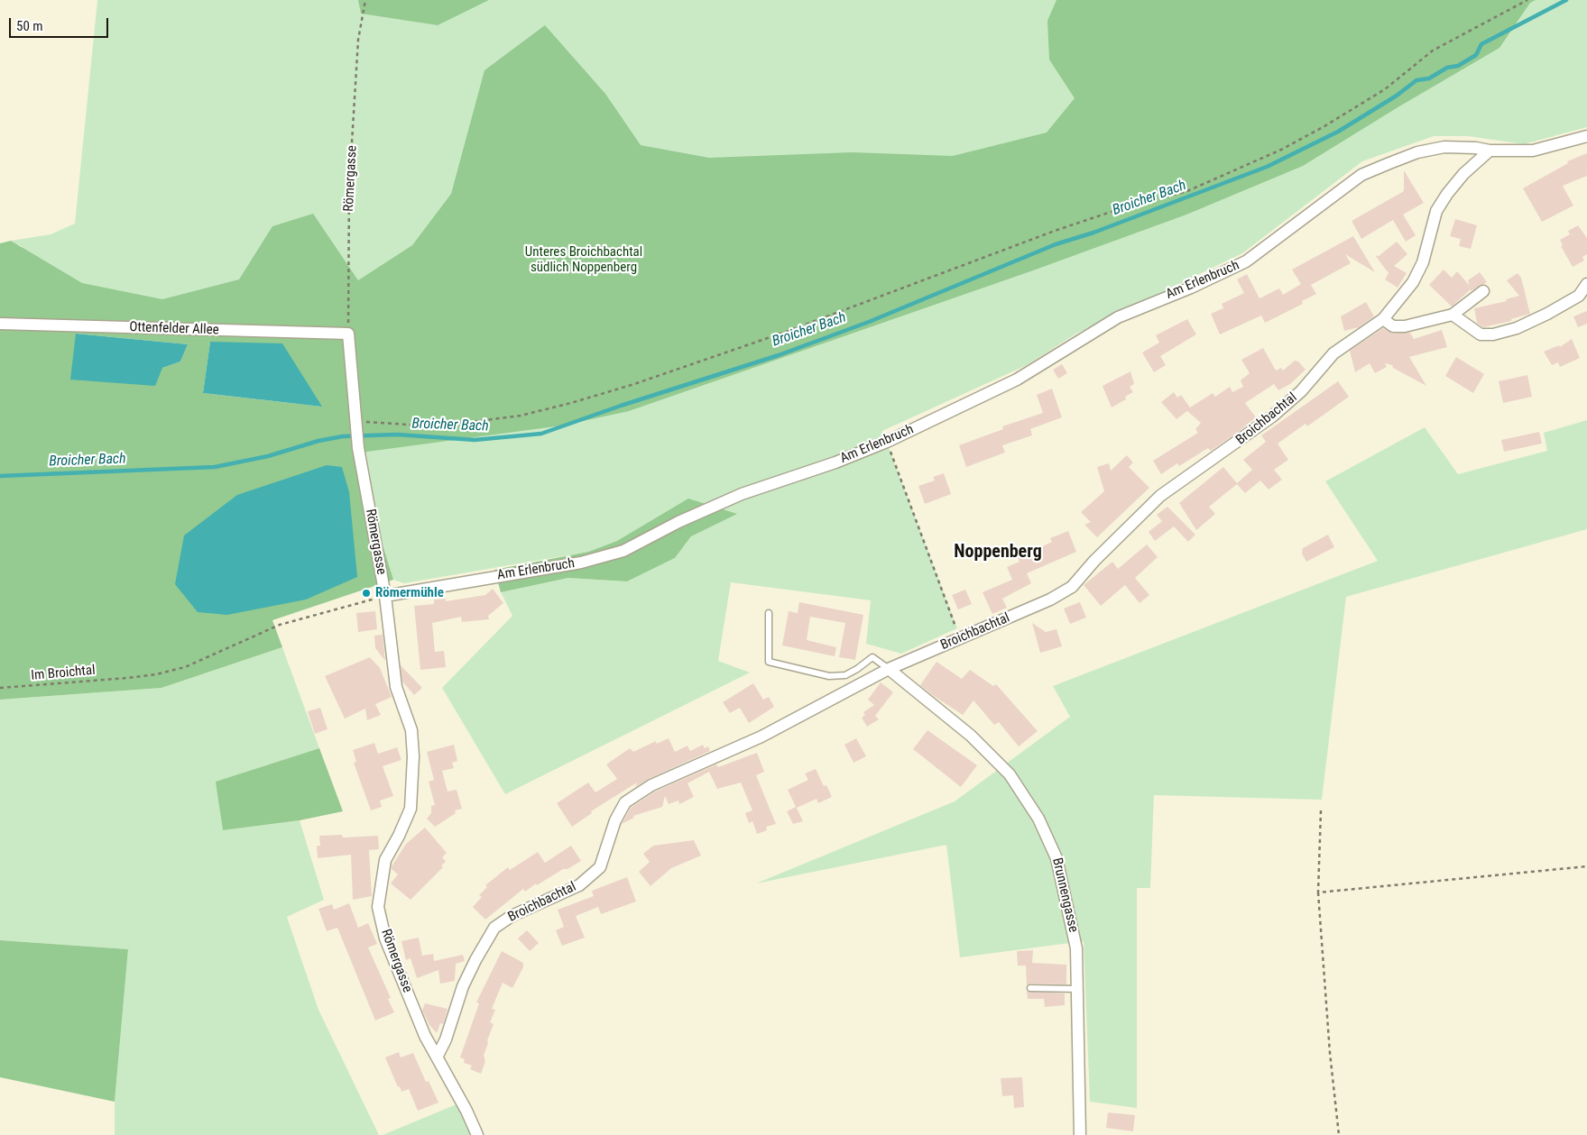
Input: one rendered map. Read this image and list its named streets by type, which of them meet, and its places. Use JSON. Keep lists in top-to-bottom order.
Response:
{
  "streets": {
    "street": [
      "Römergasse",
      "Am Erlenbruch",
      "Ottenfelder Allee",
      "Broichbachtal",
      "Brunnengasse"
    ],
    "path": ["Im Broichtal"]
  },
  "crossings": [
    ["Römergasse", "Am Erlenbruch"],
    ["Römergasse", "Ottenfelder Allee"],
    ["Römergasse", "Broichbachtal"],
    ["Römergasse", "Im Broichtal"],
    ["Am Erlenbruch", "Broichbachtal"],
    ["Am Erlenbruch", "Im Broichtal"],
    ["Broichbachtal", "Brunnengasse"]
  ],
  "districts": ["Noppenberg"],
  "water": ["Broicher Bach"],
  "parks": ["Unteres Broichbachtal südlich Noppenberg"],
  "places": ["Römermühle"],
  "scale_bar": "50 m"
}
